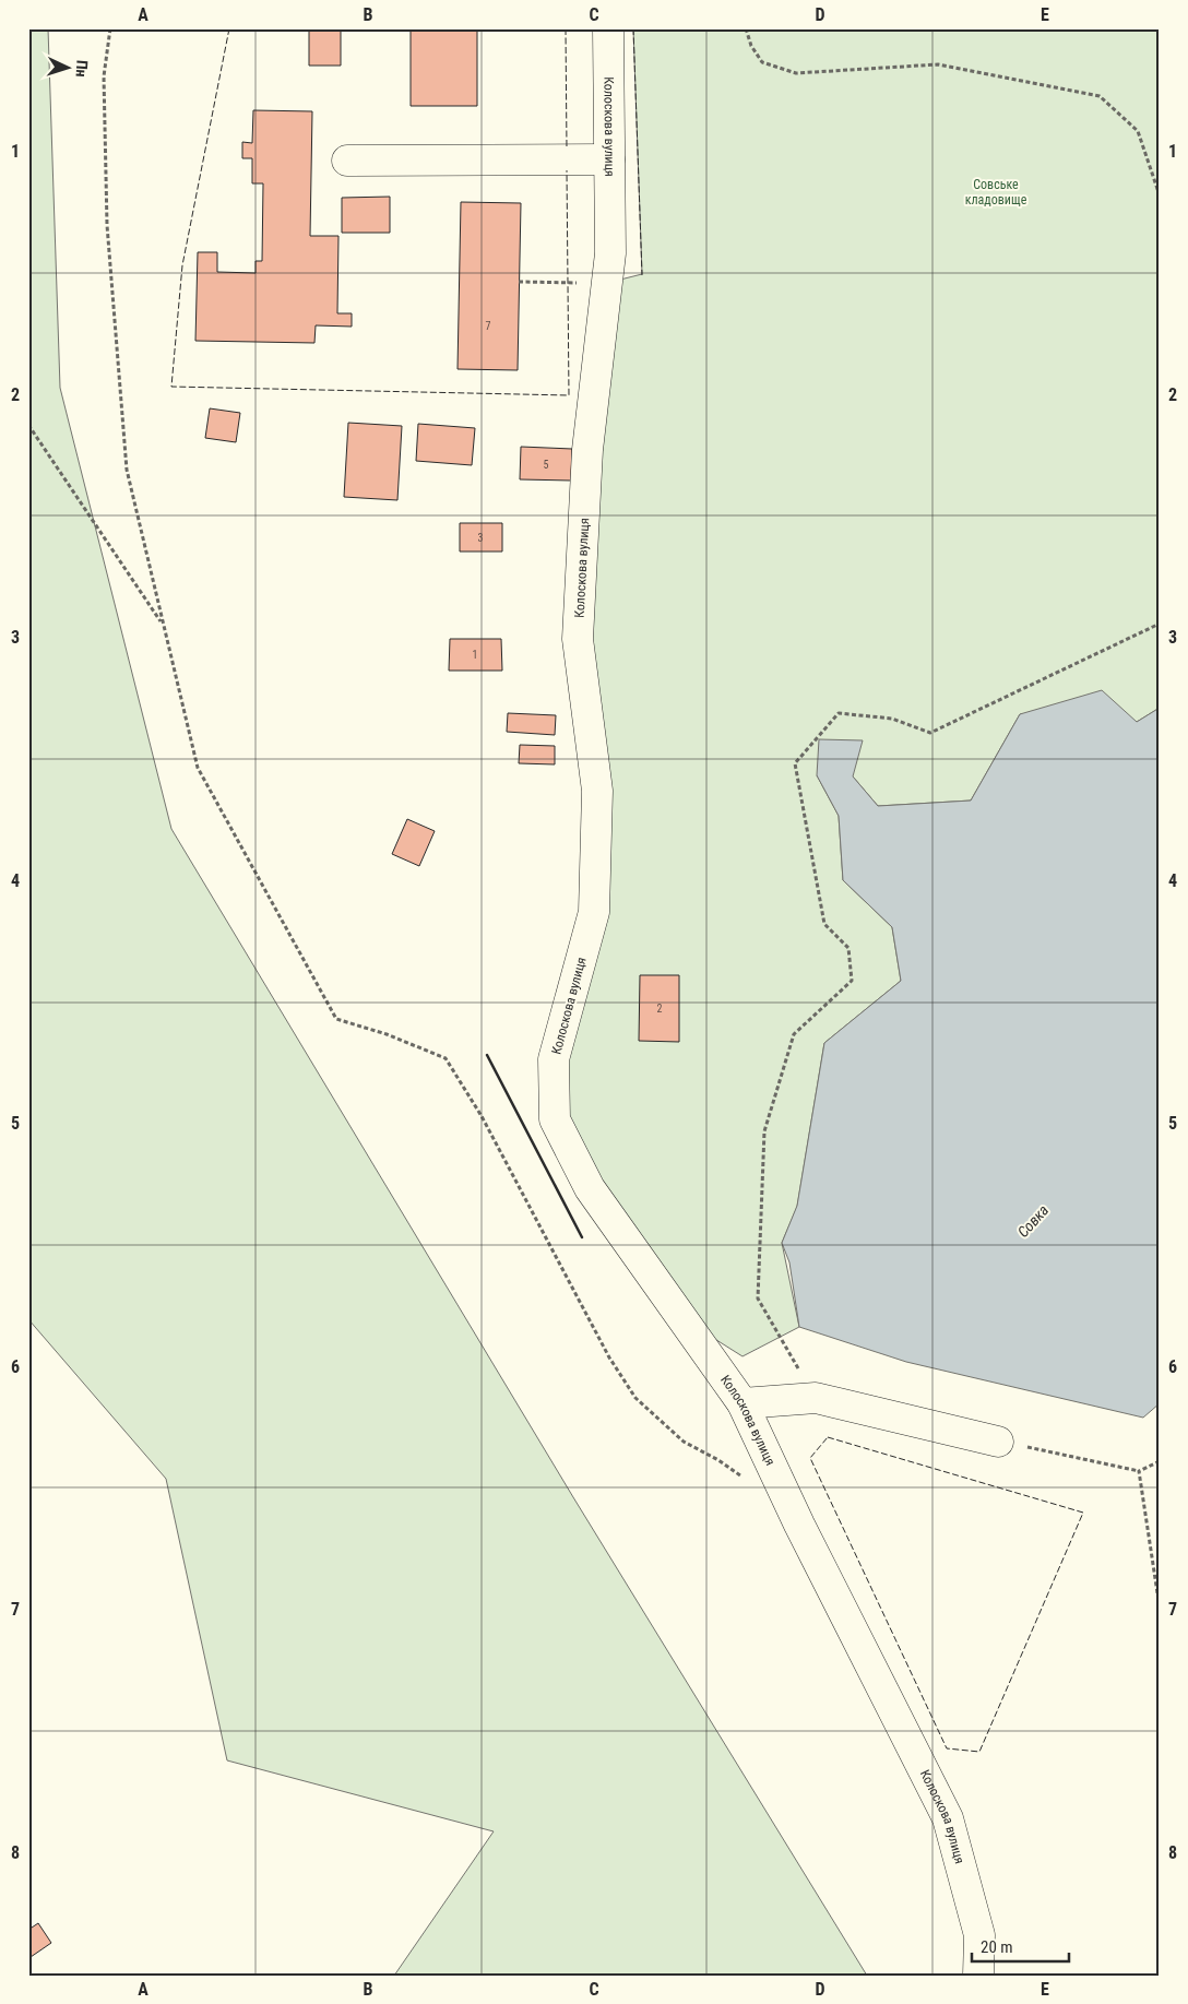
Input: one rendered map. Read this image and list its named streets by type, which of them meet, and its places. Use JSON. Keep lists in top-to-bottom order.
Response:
{
  "streets": {
    "street": ["Колоскова вулиця"]
  },
  "water": ["Совка"],
  "parks": ["Совське кладовище"],
  "house_numbers": [
    "7",
    "5",
    "3",
    "1",
    "2"
  ],
  "scale_bar": "20 m",
  "north": "right",
  "grid": {
    "columns": [
      "A",
      "B",
      "C",
      "D",
      "E"
    ],
    "rows": [
      "1",
      "2",
      "3",
      "4",
      "5",
      "6",
      "7",
      "8"
    ]
  }
}
